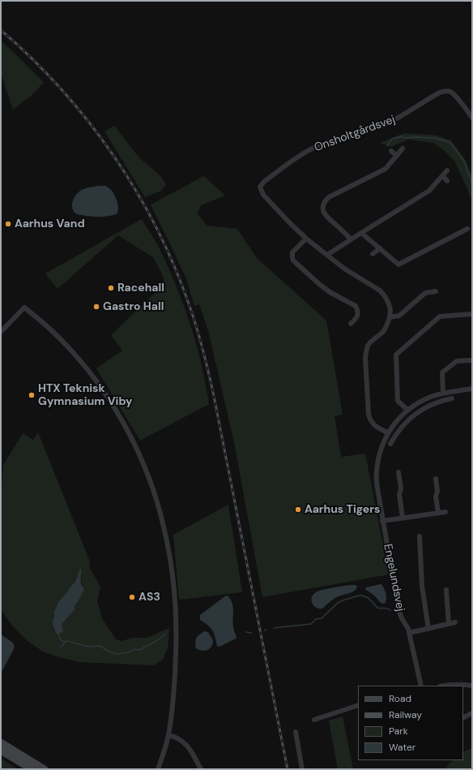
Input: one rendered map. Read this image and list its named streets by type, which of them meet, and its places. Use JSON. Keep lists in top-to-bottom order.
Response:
{
  "streets": {
    "street": ["Onsholtgårdsvej", "Engelundsvej"]
  },
  "places": [
    "Aarhus Vand",
    "Racehall",
    "Gastro Hall",
    "HTX Teknisk Gymnasium Viby",
    "Aarhus Tigers",
    "AS3"
  ],
  "legend": [
    "Road",
    "Railway",
    "Park",
    "Water"
  ]
}
